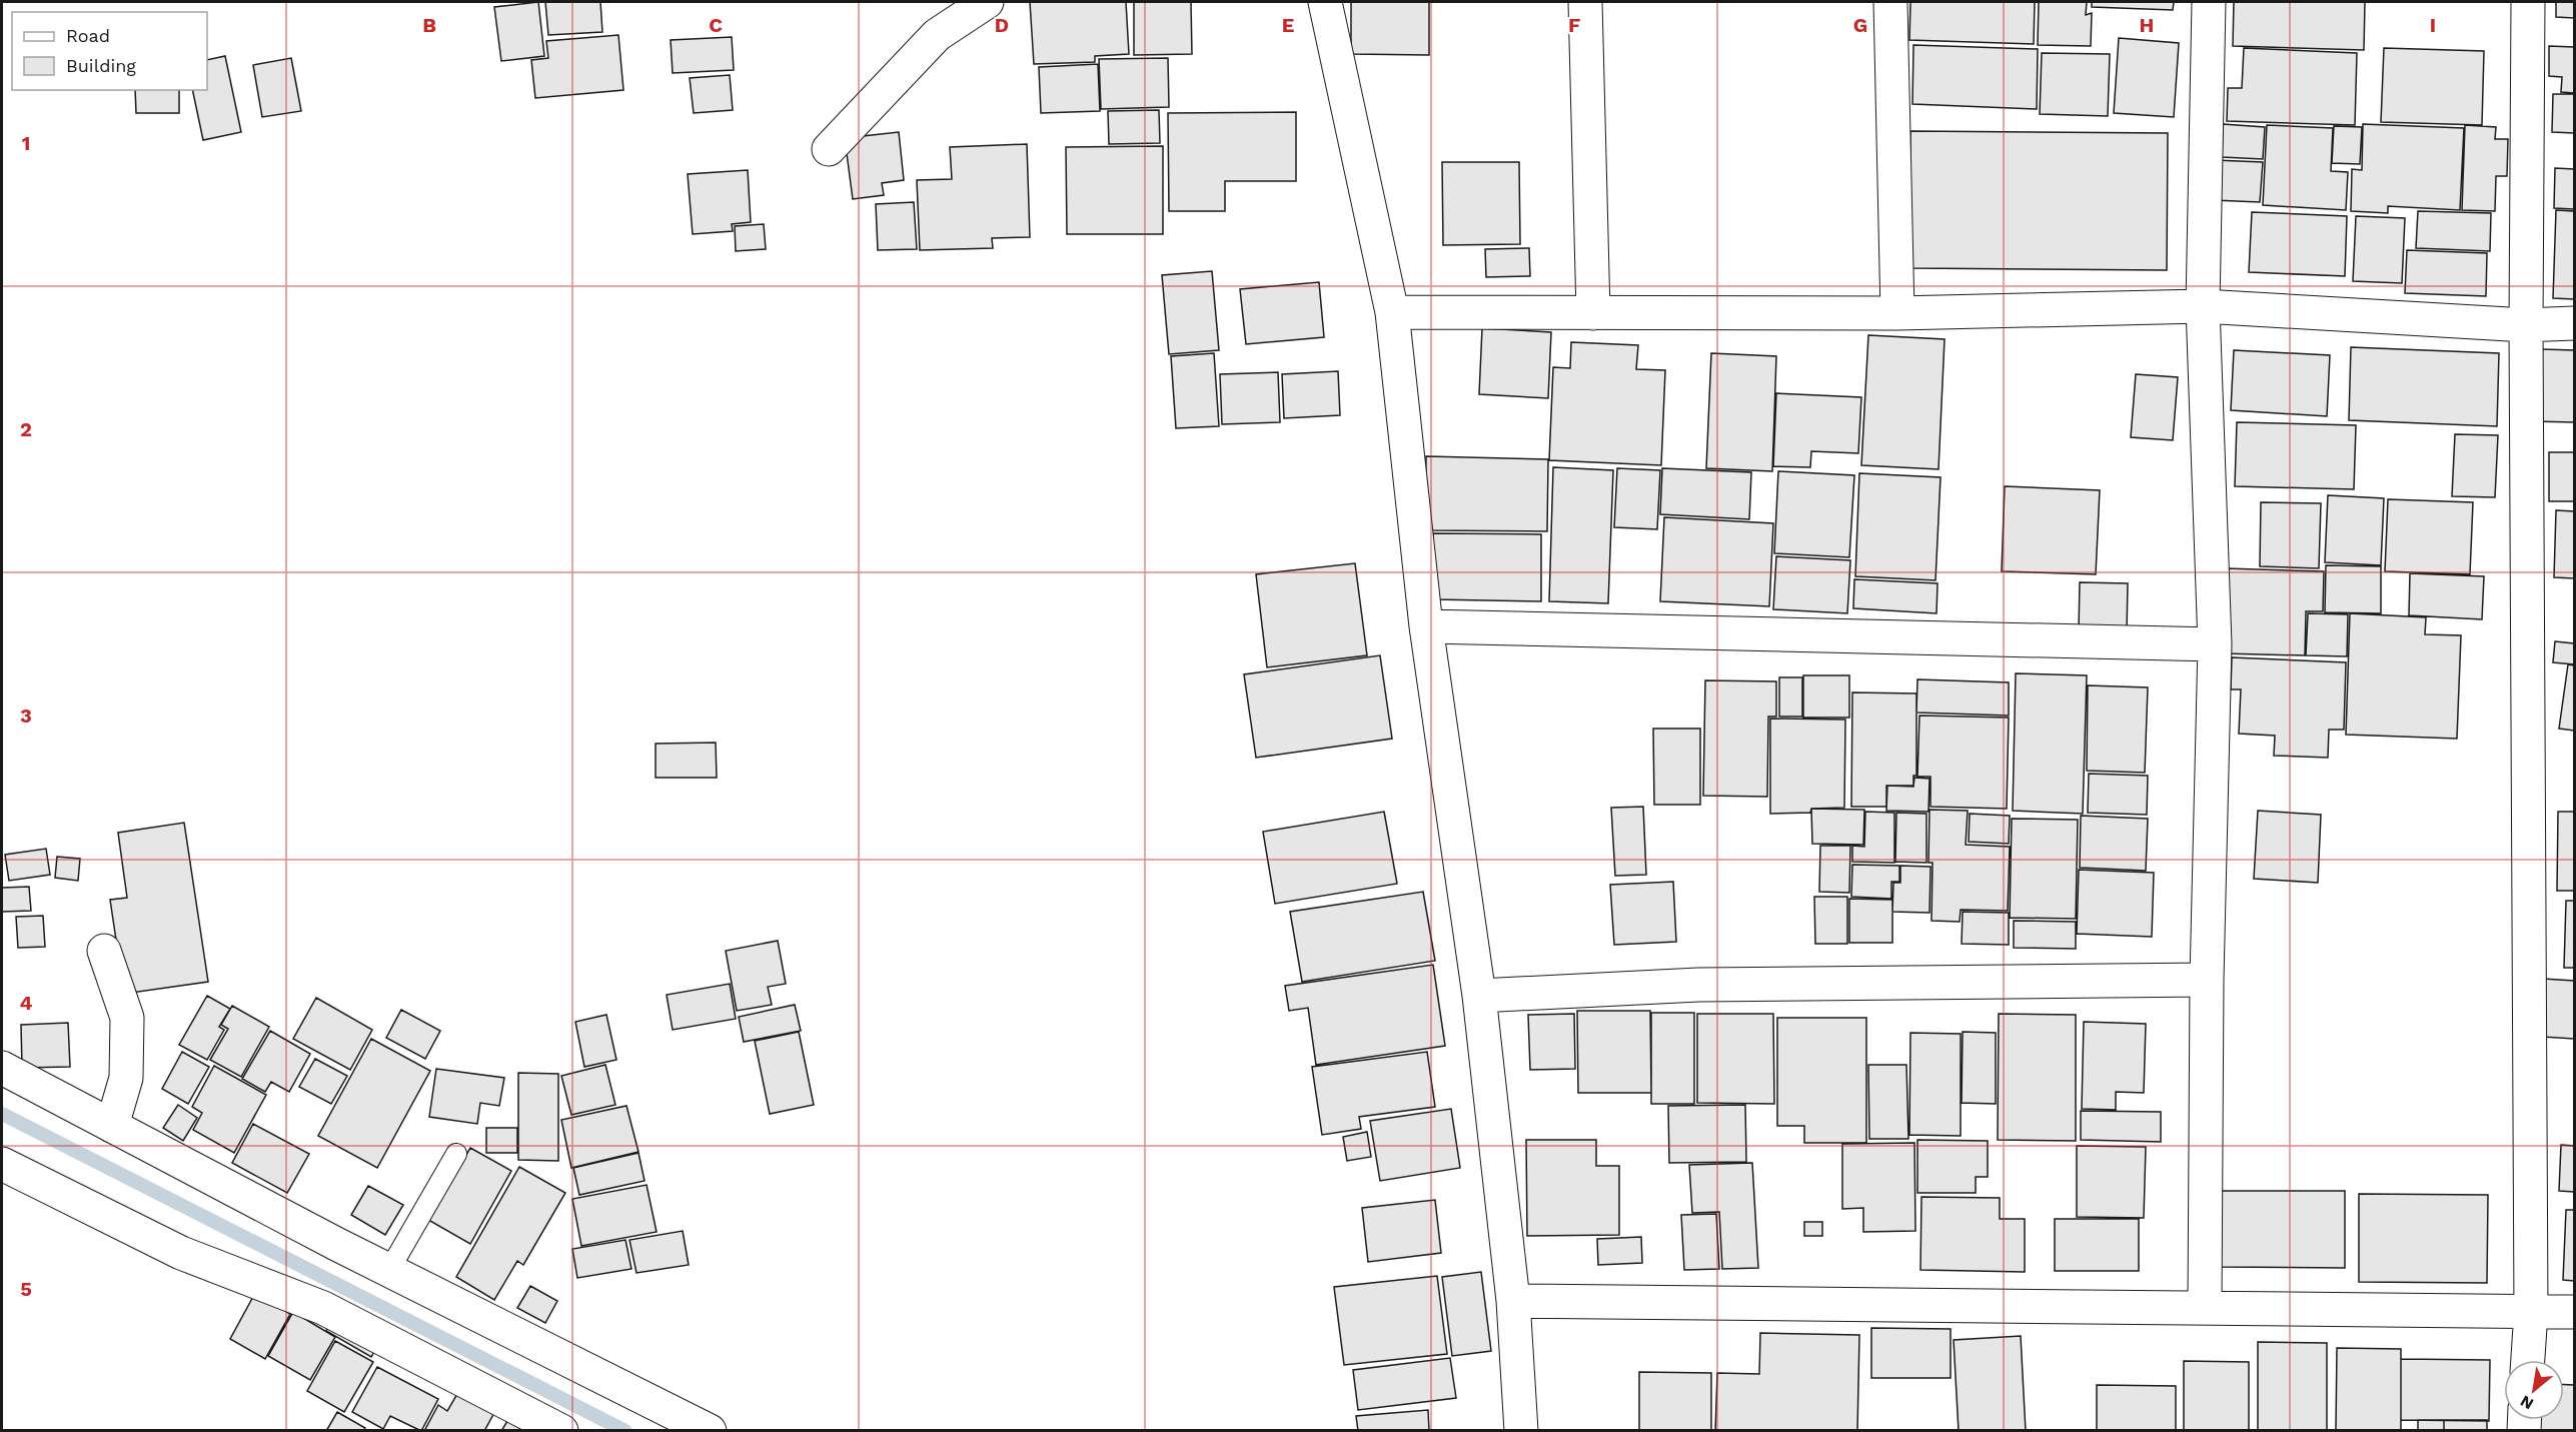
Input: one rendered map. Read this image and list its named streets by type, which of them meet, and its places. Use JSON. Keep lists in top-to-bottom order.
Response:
{
  "legend": ["Road", "Building"],
  "north": "bottom left",
  "grid": {
    "columns": [
      "B",
      "C",
      "D",
      "E",
      "F",
      "G",
      "H",
      "I"
    ],
    "rows": [
      "1",
      "2",
      "3",
      "4",
      "5"
    ]
  }
}
